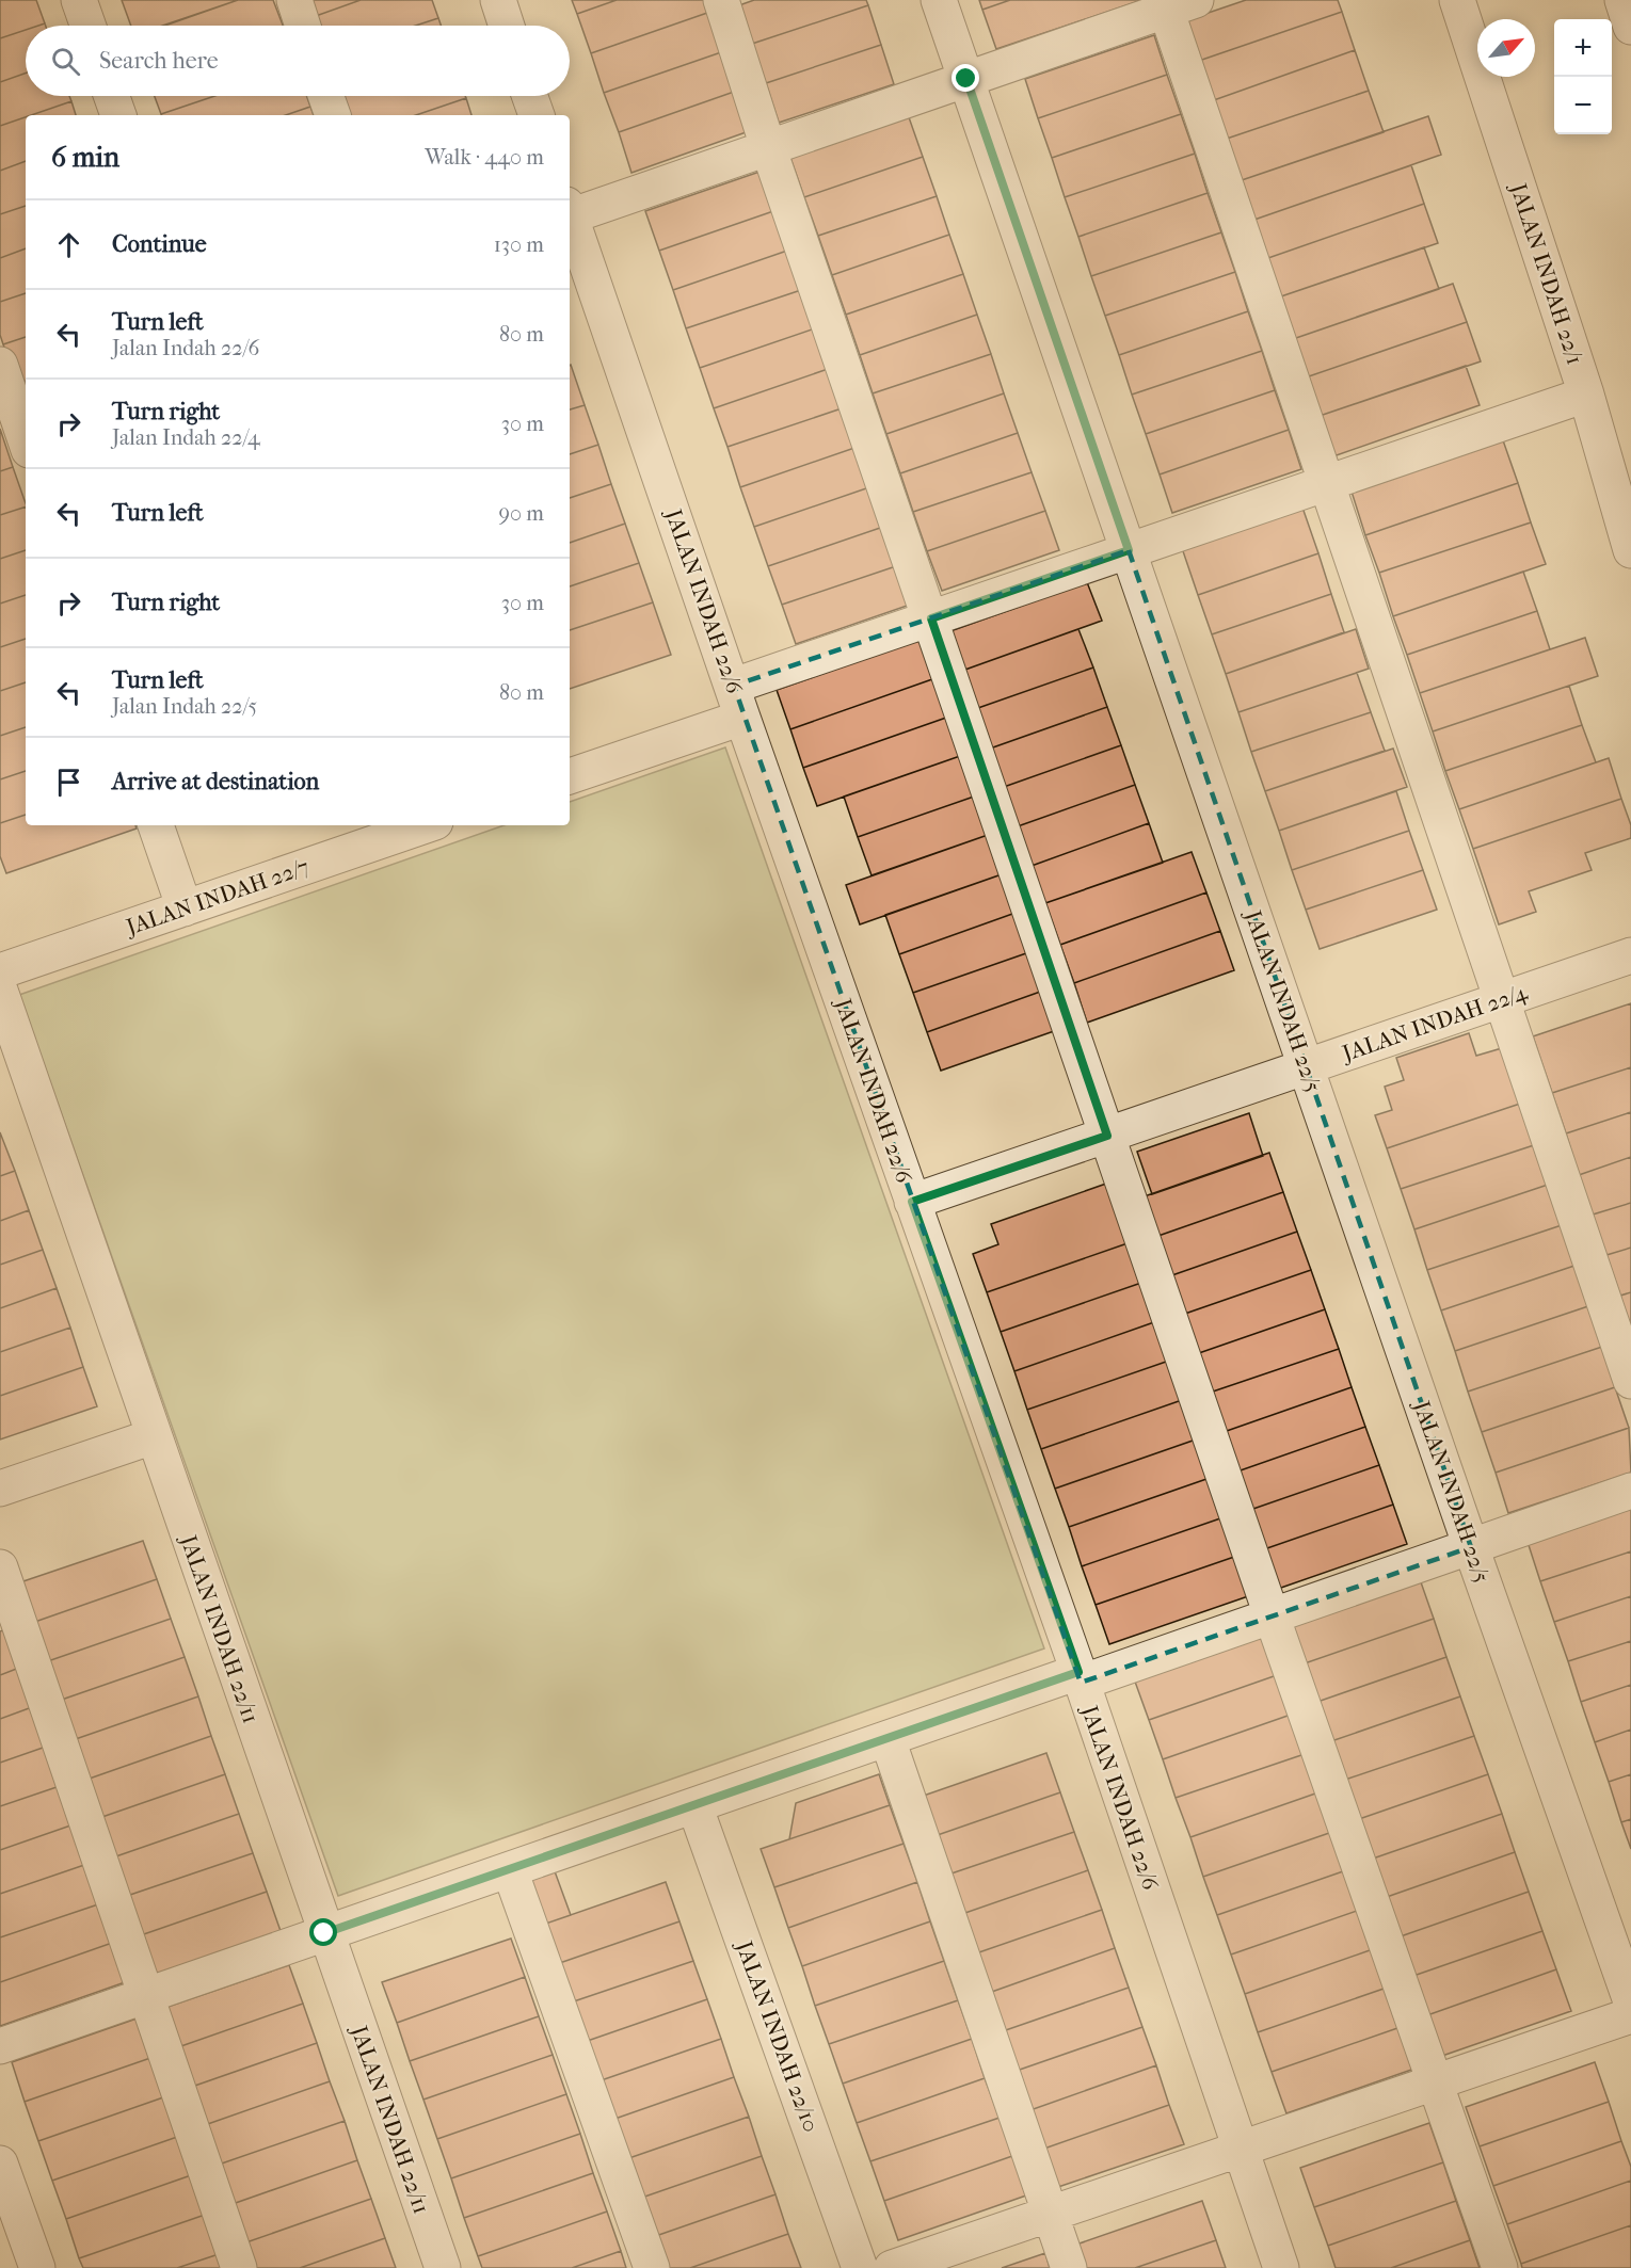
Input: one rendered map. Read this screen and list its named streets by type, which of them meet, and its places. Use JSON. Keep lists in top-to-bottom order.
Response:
{
  "streets": {
    "street": [
      "JALAN INDAH 22/1",
      "JALAN INDAH 22/6",
      "JALAN INDAH 22/7",
      "JALAN INDAH 22/5",
      "JALAN INDAH 22/4",
      "JALAN INDAH 22/11",
      "JALAN INDAH 22/10"
    ]
  },
  "crossings": [
    ["JALAN INDAH 22/6", "JALAN INDAH 22/4"],
    ["JALAN INDAH 22/5", "JALAN INDAH 22/4"]
  ],
  "north": "top right",
  "page": {
    "map_buttons": ["+", "−"],
    "search": "Search here",
    "heading": ["6 min", "Walk · 440 m"],
    "list": [
      ["Continue", "130 m"],
      ["Turn left", "Jalan Indah 22/6", "80 m"],
      ["Turn right", "Jalan Indah 22/4", "30 m"],
      ["Turn left", "90 m"],
      ["Turn right", "30 m"],
      ["Turn left", "Jalan Indah 22/5", "80 m"],
      "Arrive at destination"
    ]
  }
}
